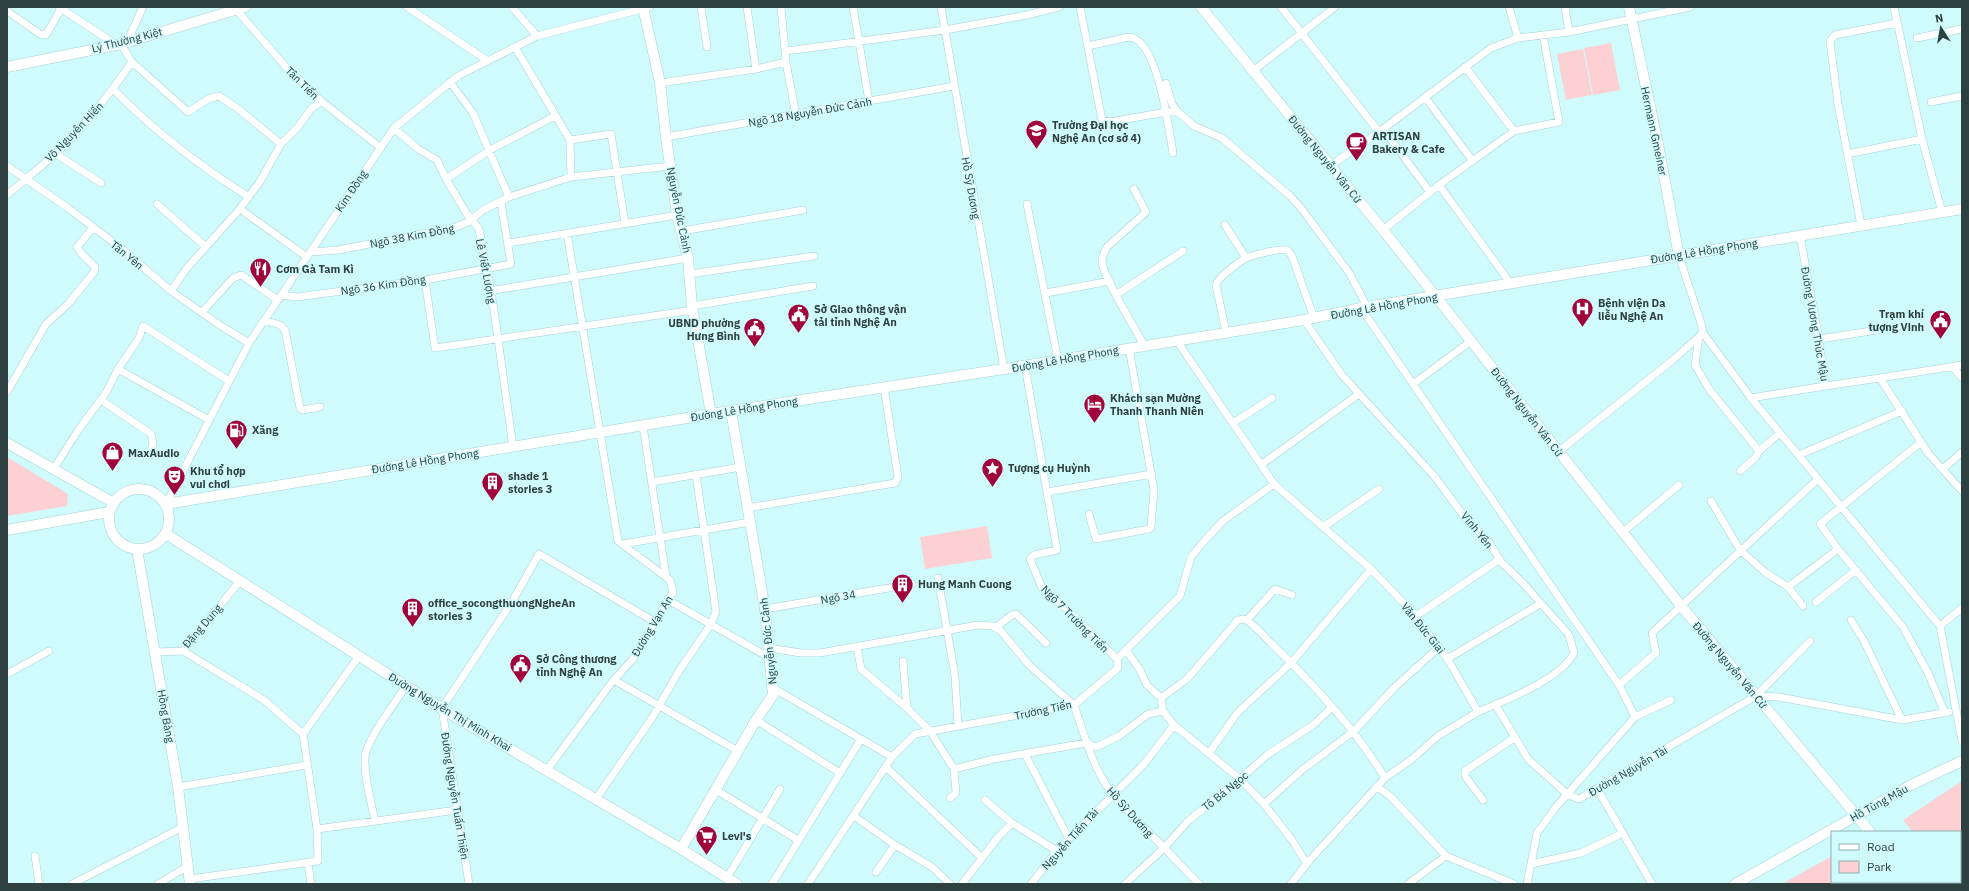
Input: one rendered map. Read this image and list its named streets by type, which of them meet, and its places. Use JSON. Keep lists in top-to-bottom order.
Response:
{
  "streets": {
    "main road": [
      "Lý Thường Kiệt",
      "Hermann Gmeiner",
      "Đường Nguyễn Văn Cừ",
      "Nguyễn Đức Cảnh",
      "Đường Lê Hồng Phong",
      "Đường Nguyễn Thị Minh Khai",
      "Hồng Bàng",
      "Hồ Tùng Mậu"
    ],
    "street": [
      "Tân Tiến",
      "Ngõ 18 Nguyễn Đức Cảnh",
      "Võ Nguyên Hiến",
      "Hồ Sỹ Dương",
      "Kim Đồng",
      "Ngõ 38 Kim Đồng",
      "Tân Yên",
      "Lê Viết Lượng",
      "Ngõ 36 Kim Đồng",
      "Đường Vương Thúc Mậu",
      "Vĩnh Yên",
      "Ngõ 34",
      "Ngõ 7 Trường Tiến",
      "Đặng Dung",
      "Đường Vạn An",
      "Văn Đức Giai",
      "Trường Tiến",
      "Đường Nguyễn Tài",
      "Tô Bá Ngọc",
      "Đường Nguyễn Tuấn Thiện",
      "Nguyễn Tiến Tài"
    ]
  },
  "crossings": [
    ["Lý Thường Kiệt", "Tân Tiến"],
    ["Tân Tiến", "Kim Đồng"],
    ["Ngõ 18 Nguyễn Đức Cảnh", "Hồ Sỹ Dương"],
    ["Ngõ 18 Nguyễn Đức Cảnh", "Nguyễn Đức Cảnh"],
    ["Hermann Gmeiner", "Đường Lê Hồng Phong"],
    ["Võ Nguyên Hiến", "Tân Yên"],
    ["Đường Nguyễn Văn Cừ", "Đường Lê Hồng Phong"],
    ["Đường Nguyễn Văn Cừ", "Đường Nguyễn Tài"],
    ["Đường Nguyễn Văn Cừ", "Hồ Tùng Mậu"],
    ["Hồ Sỹ Dương", "Đường Lê Hồng Phong"],
    ["Hồ Sỹ Dương", "Trường Tiến"],
    ["Hồ Sỹ Dương", "Tô Bá Ngọc"],
    ["Hồ Sỹ Dương", "Nguyễn Tiến Tài"],
    ["Kim Đồng", "Nguyễn Đức Cảnh"],
    ["Kim Đồng", "Ngõ 38 Kim Đồng"],
    ["Kim Đồng", "Đường Lê Hồng Phong"],
    ["Kim Đồng", "Tân Yên"],
    ["Kim Đồng", "Lê Viết Lượng"],
    ["Kim Đồng", "Ngõ 36 Kim Đồng"],
    ["Kim Đồng", "Đường Nguyễn Thị Minh Khai"],
    ["Kim Đồng", "Hồng Bàng"],
    ["Nguyễn Đức Cảnh", "Ngõ 38 Kim Đồng"],
    ["Nguyễn Đức Cảnh", "Đường Lê Hồng Phong"],
    ["Nguyễn Đức Cảnh", "Ngõ 34"],
    ["Nguyễn Đức Cảnh", "Đường Nguyễn Thị Minh Khai"],
    ["Ngõ 38 Kim Đồng", "Lê Viết Lượng"],
    ["Đường Lê Hồng Phong", "Lê Viết Lượng"],
    ["Đường Lê Hồng Phong", "Đường Vương Thúc Mậu"],
    ["Đường Lê Hồng Phong", "Vĩnh Yên"],
    ["Đường Lê Hồng Phong", "Văn Đức Giai"],
    ["Đường Lê Hồng Phong", "Đường Nguyễn Thị Minh Khai"],
    ["Đường Lê Hồng Phong", "Hồng Bàng"],
    ["Lê Viết Lượng", "Ngõ 36 Kim Đồng"],
    ["Vĩnh Yên", "Văn Đức Giai"],
    ["Ngõ 7 Trường Tiến", "Trường Tiến"],
    ["Đặng Dung", "Đường Nguyễn Thị Minh Khai"],
    ["Đặng Dung", "Hồng Bàng"],
    ["Đường Vạn An", "Đường Nguyễn Thị Minh Khai"],
    ["Văn Đức Giai", "Trường Tiến"],
    ["Đường Nguyễn Thị Minh Khai", "Hồng Bàng"],
    ["Đường Nguyễn Thị Minh Khai", "Đường Nguyễn Tuấn Thiện"]
  ],
  "places": {
    "school or university": ["Trường Đại học Nghệ An (cơ sở 4)"],
    "cafe": ["ARTISAN Bakery & Cafe"],
    "restaurant": ["Cơm Gà Tam Kì"],
    "hospital": ["Bệnh viện Da liễu Nghệ An"],
    "public building": [
      "Sở Giao thông vận tải tỉnh Nghệ An",
      "Trạm khí tượng Vinh",
      "UBND phường Hưng Bình",
      "Sở Công thương tỉnh Nghệ An"
    ],
    "hotel": ["Khách sạn Mường Thanh Thanh Niên"],
    "fuel station": ["Xăng"],
    "shop": ["MaxAudio"],
    "place": ["Tượng cụ Huỳnh"],
    "theatre": ["Khu tổ hợp vui chơi"],
    "building": ["shade 1 stories 3", "Hung Manh Cuong", "office_socongthuongNgheAn stories 3"],
    "supermarket": ["Levi's"]
  },
  "legend": ["Road", "Park"],
  "north": "top"
}
